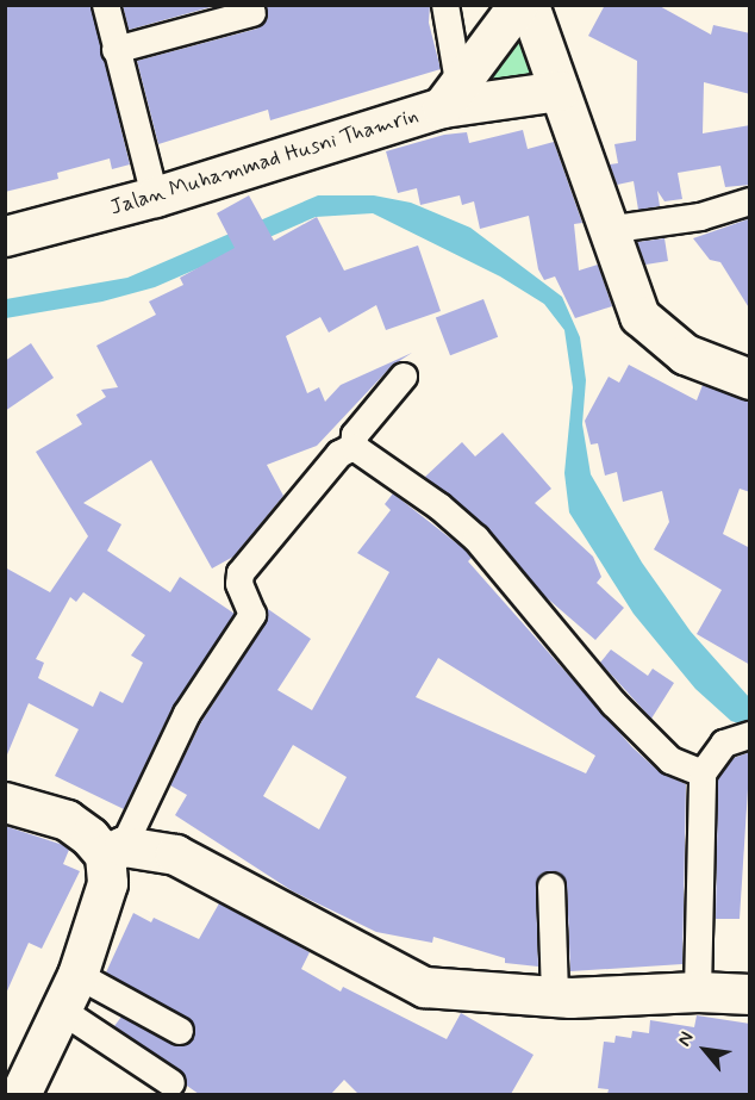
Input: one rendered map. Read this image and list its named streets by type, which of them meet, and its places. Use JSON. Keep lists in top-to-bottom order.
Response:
{
  "streets": {
    "main road": ["Jalan Muhammad Husni Thamrin"]
  },
  "north": "top left"
}
